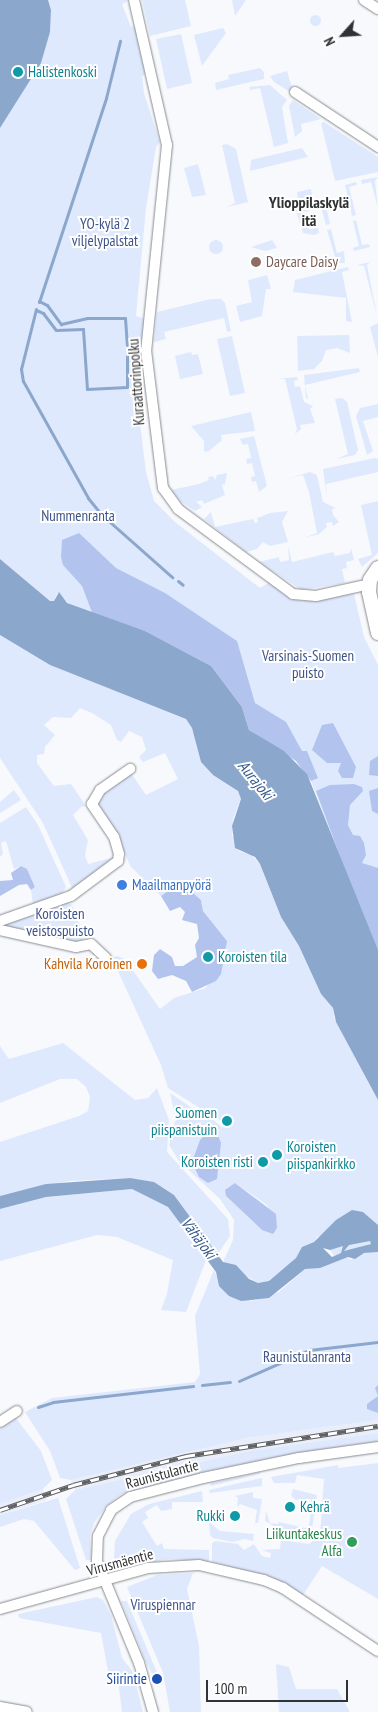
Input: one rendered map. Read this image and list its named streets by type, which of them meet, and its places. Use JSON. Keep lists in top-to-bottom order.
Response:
{
  "streets": {
    "street": ["Kuraattorinpolku", "Raunistulantie", "Virusmäentie"]
  },
  "crossings": [
    ["Raunistulantie", "Virusmäentie"]
  ],
  "districts": ["Ylioppilaskylä itä"],
  "water": ["Aurajoki", "Vähäjoki"],
  "parks": [
    "YO-kylä 2 viljelypalstat",
    "Nummenranta",
    "Varsinais-Suomen puisto",
    "Koroisten veistospuisto",
    "Raunistulanranta",
    "Viruspiennar"
  ],
  "places": [
    "Halistenkoski",
    "Daycare Daisy",
    "Maailmanpyörä",
    "Koroisten tila",
    "Kahvila Koroinen",
    "Suomen piispanistuin",
    "Koroisten piispankirkko",
    "Koroisten risti",
    "Kehrä",
    "Rukki",
    "Liikuntakeskus Alfa",
    "Siirintie"
  ],
  "scale_bar": "100 m",
  "north": "bottom left"
}
